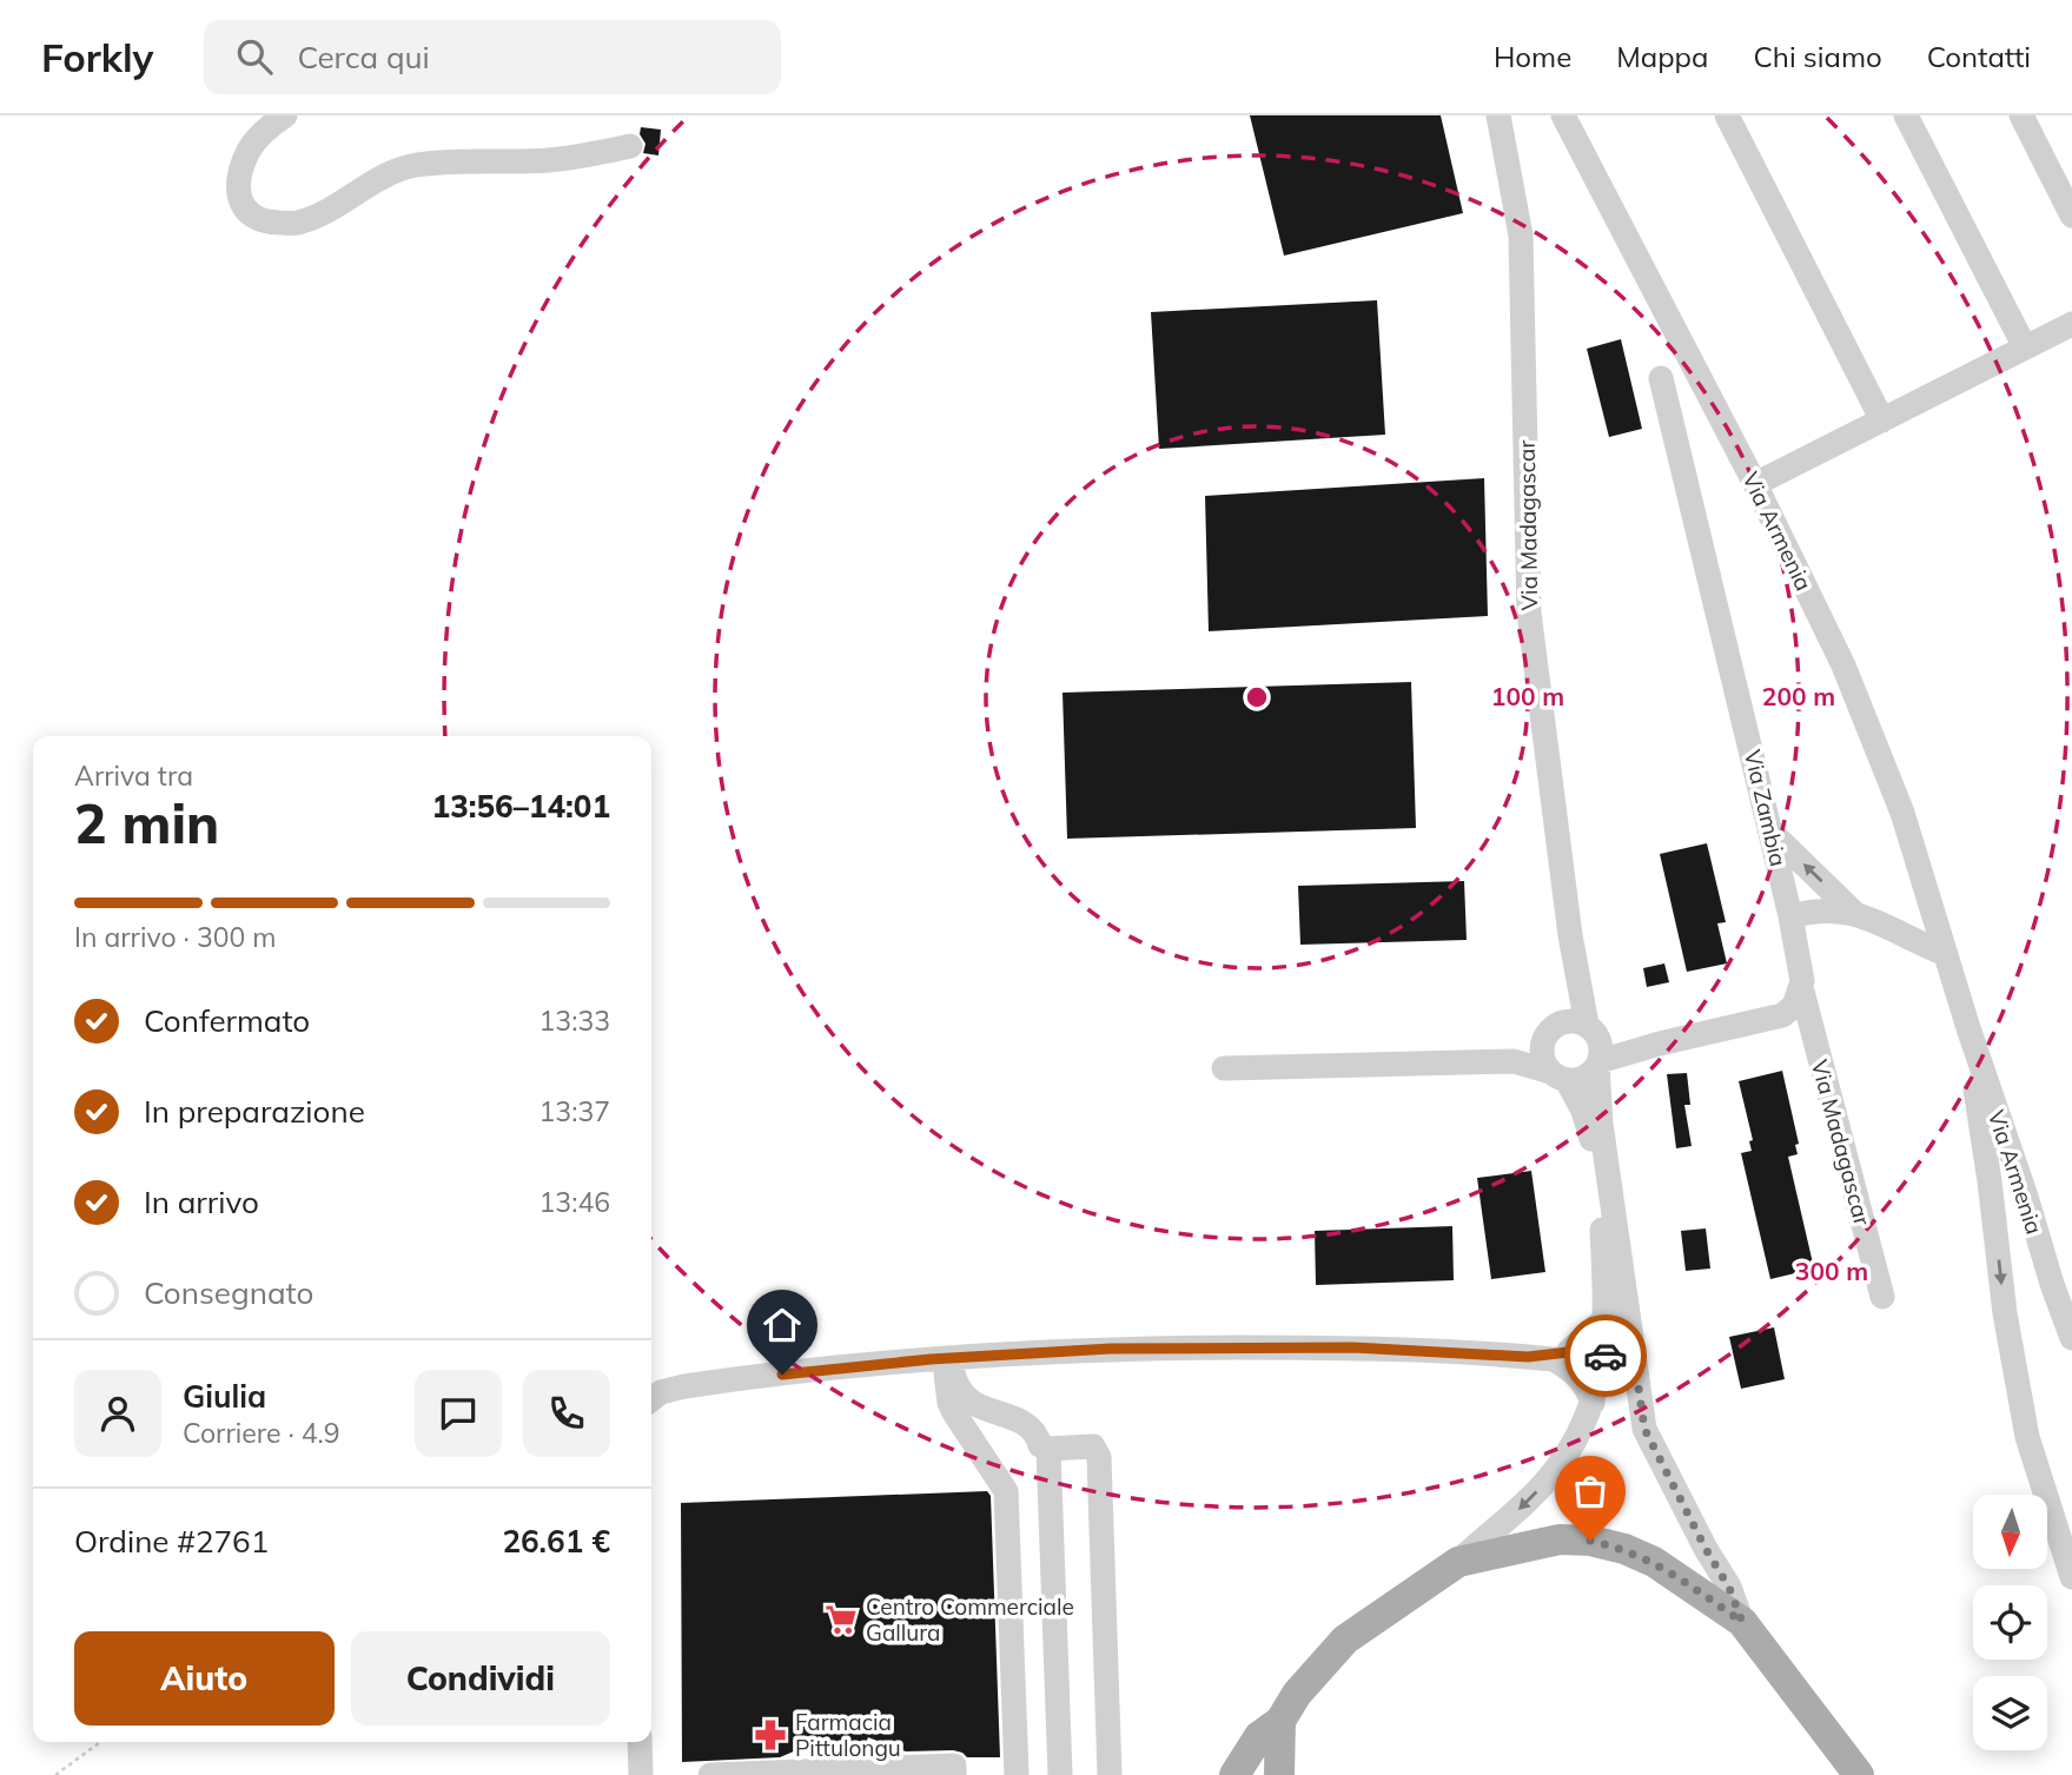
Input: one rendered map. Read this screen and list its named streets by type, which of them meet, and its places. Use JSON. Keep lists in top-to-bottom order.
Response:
{
  "streets": {
    "street": ["Via Madagascar", "Via Armenia", "Via Zambia"]
  },
  "crossings": [
    ["Via Madagascar", "Via Zambia"]
  ],
  "places": {
    "supermarket": ["Centro Commerciale Gallura"],
    "pharmacy": ["Farmacia Pittulongu"]
  },
  "north": "bottom",
  "page": {
    "header": "Forkly",
    "search": "Cerca qui",
    "nav": [
      "Home",
      "Mappa",
      "Chi siamo",
      "Contatti"
    ],
    "heading": ["2 min", "Arriva tra", "13:56–14:01"],
    "panel": [
      "Giulia",
      "Corriere · 4.9",
      "Ordine #2761",
      "26.61 €"
    ],
    "bar": "In arrivo · 300 m",
    "list": [
      ["Confermato", "13:33"],
      ["In preparazione", "13:37"],
      ["In arrivo", "13:46"],
      "Consegnato"
    ],
    "buttons": ["Aiuto", "Condividi"]
  },
  "rings": ["100 m", "200 m", "300 m"]
}
